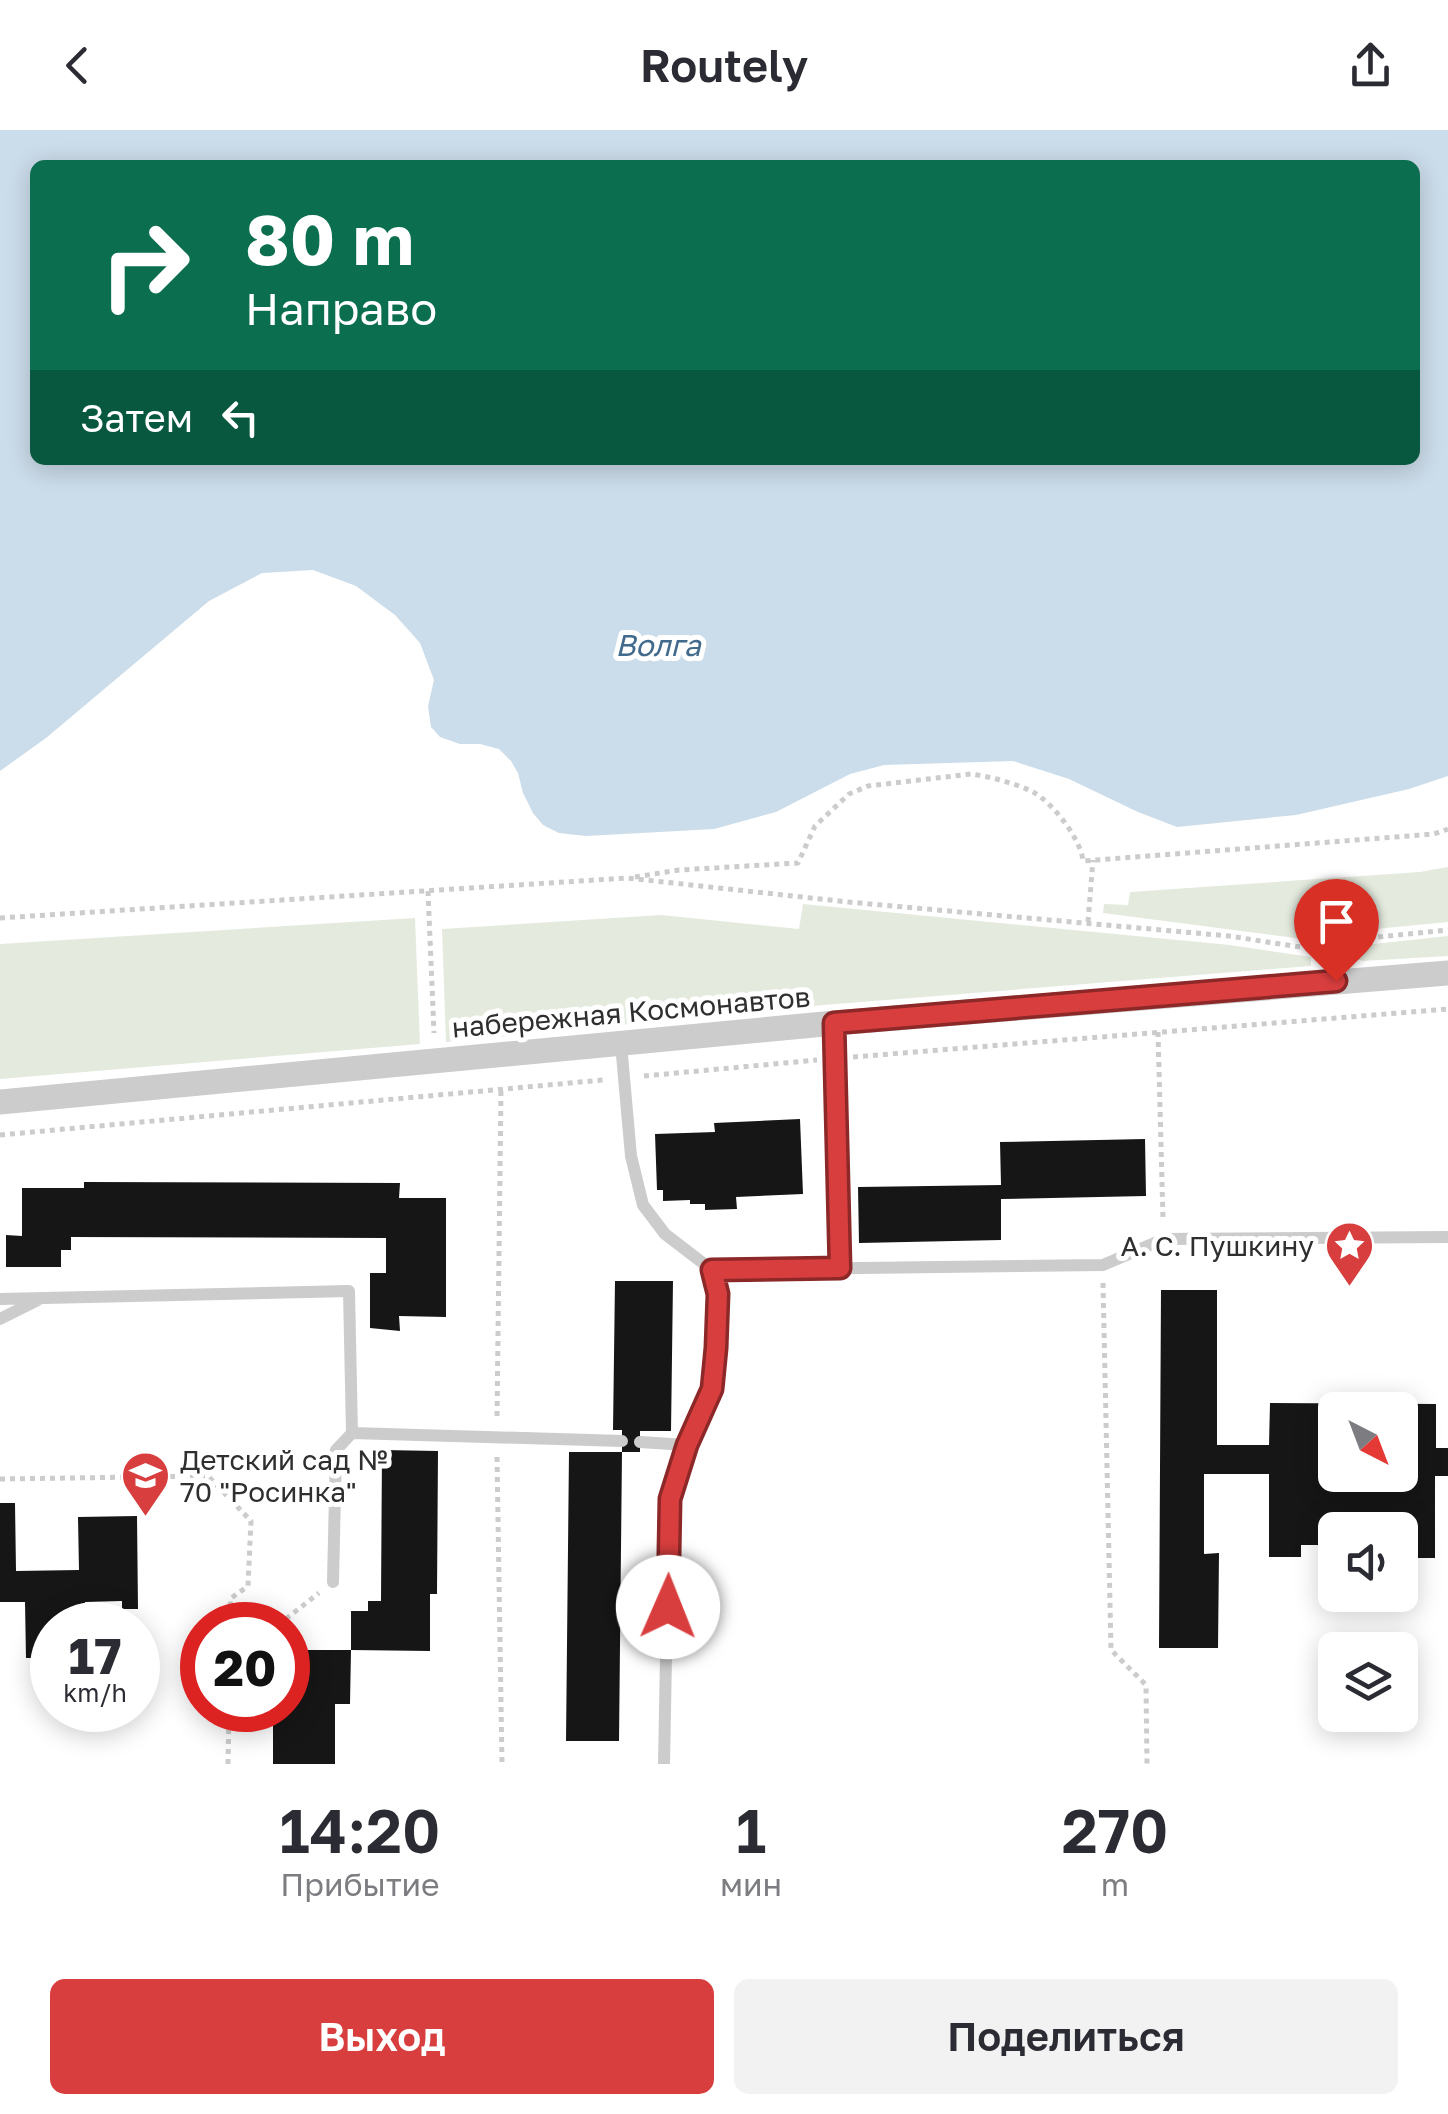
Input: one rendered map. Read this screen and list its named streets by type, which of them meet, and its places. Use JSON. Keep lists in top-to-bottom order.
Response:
{
  "streets": {
    "street": ["набережная Космонавтов"]
  },
  "water": ["Волга"],
  "places": {
    "place": ["А. С. Пушкину"],
    "school or university": ["Детский сад № 70 \"Росинка\""]
  },
  "north": "bottom right",
  "page": {
    "header": "Routely",
    "turn": ["80 m", "Направо"],
    "then": "Затем",
    "speed": "17 km/h",
    "limit": "20",
    "eta": [
      "14:20",
      "Прибытие",
      "1",
      "мин",
      "270",
      "m"
    ],
    "buttons": ["Выход", "Поделиться"]
  }
}
